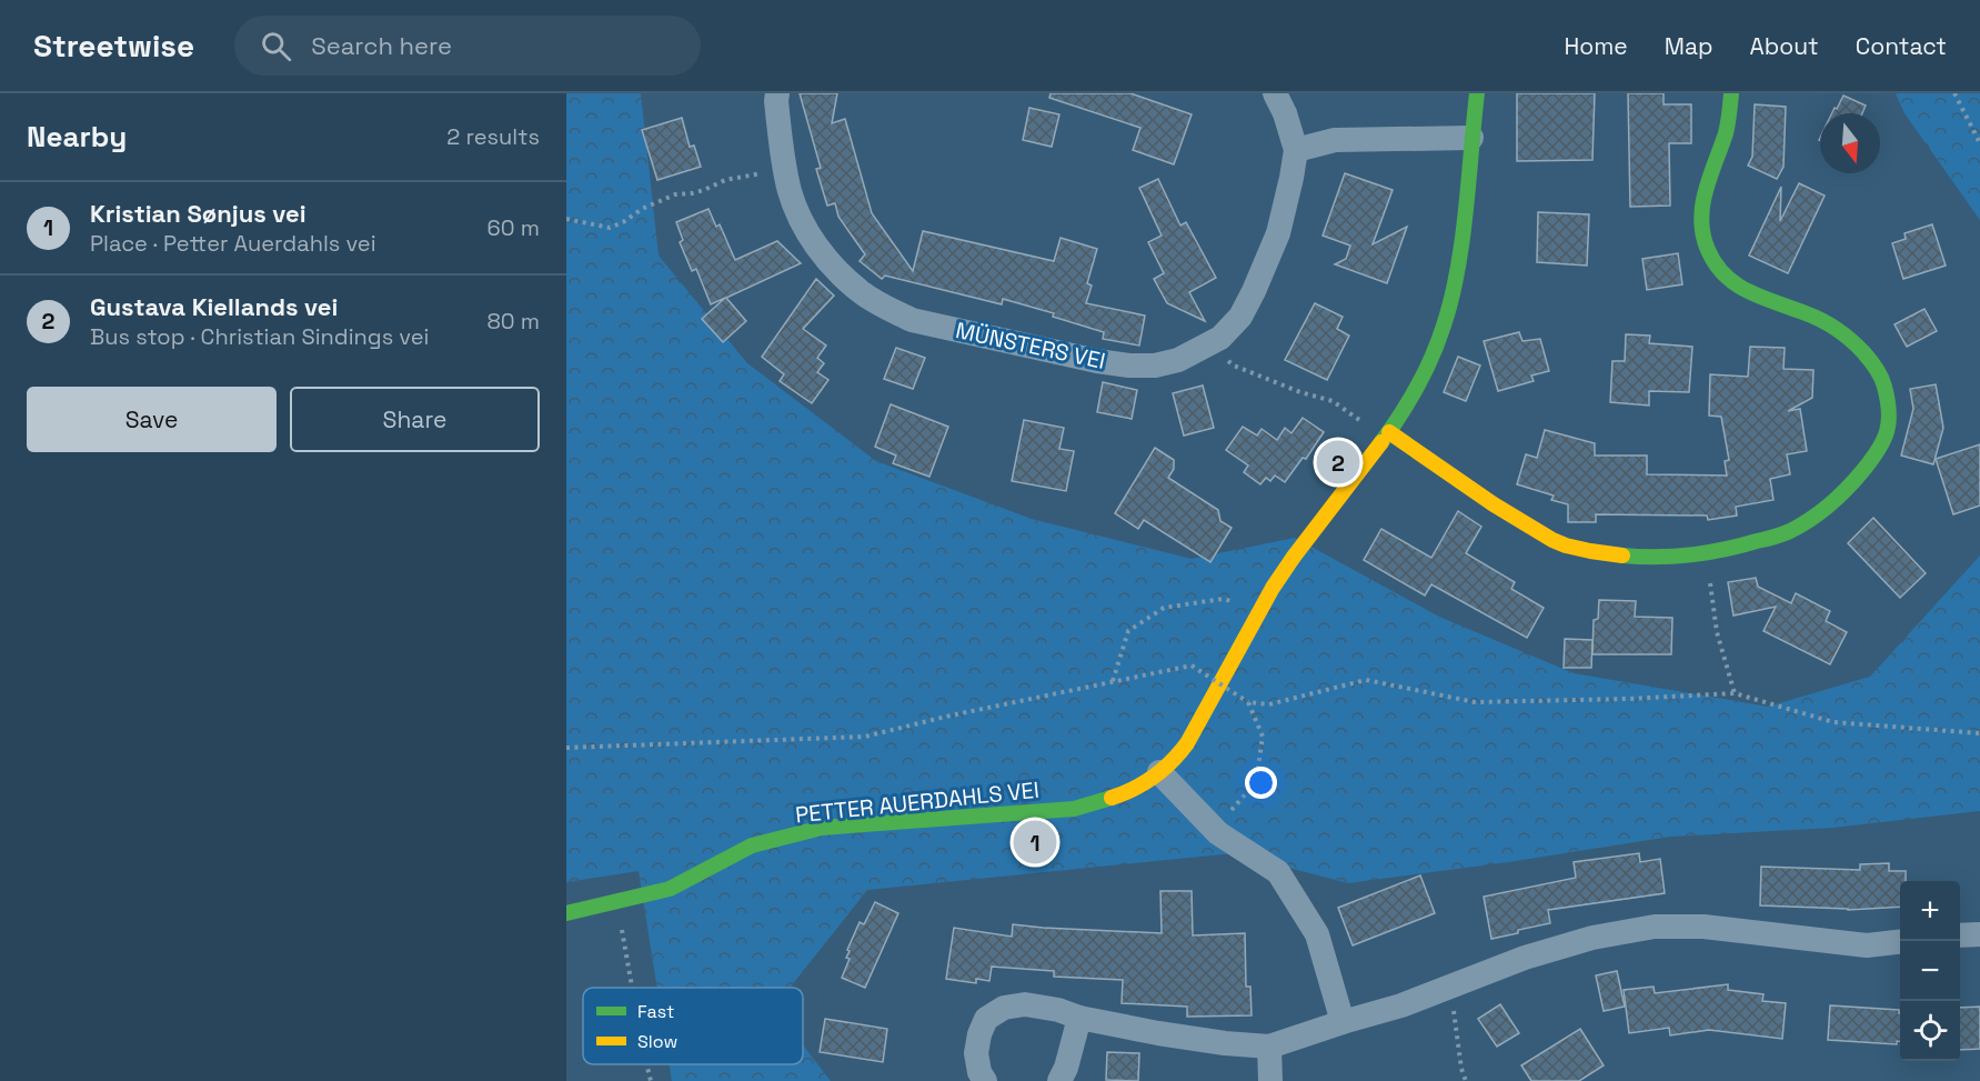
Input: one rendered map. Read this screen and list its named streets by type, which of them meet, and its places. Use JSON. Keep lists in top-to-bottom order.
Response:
{
  "streets": {
    "street": ["MÜNSTERS VEI", "PETTER AUERDAHLS VEI"]
  },
  "legend": ["Fast", "Slow"],
  "north": "bottom",
  "page": {
    "header": "Streetwise",
    "search": "Search here",
    "nav": [
      "Home",
      "Map",
      "About",
      "Contact"
    ],
    "heading": ["Nearby", "2 results"],
    "list": [
      {
        "mark": "1",
        "name": "Kristian Sønjus vei",
        "note": "Place · Petter Auerdahls vei",
        "value": "60 m"
      },
      {
        "mark": "2",
        "name": "Gustava Kiellands vei",
        "note": "Bus stop · Christian Sindings vei",
        "value": "80 m"
      }
    ],
    "buttons": ["Save", "Share"],
    "pins": ["2", "1"],
    "map_buttons": ["+", "−"]
  }
}
